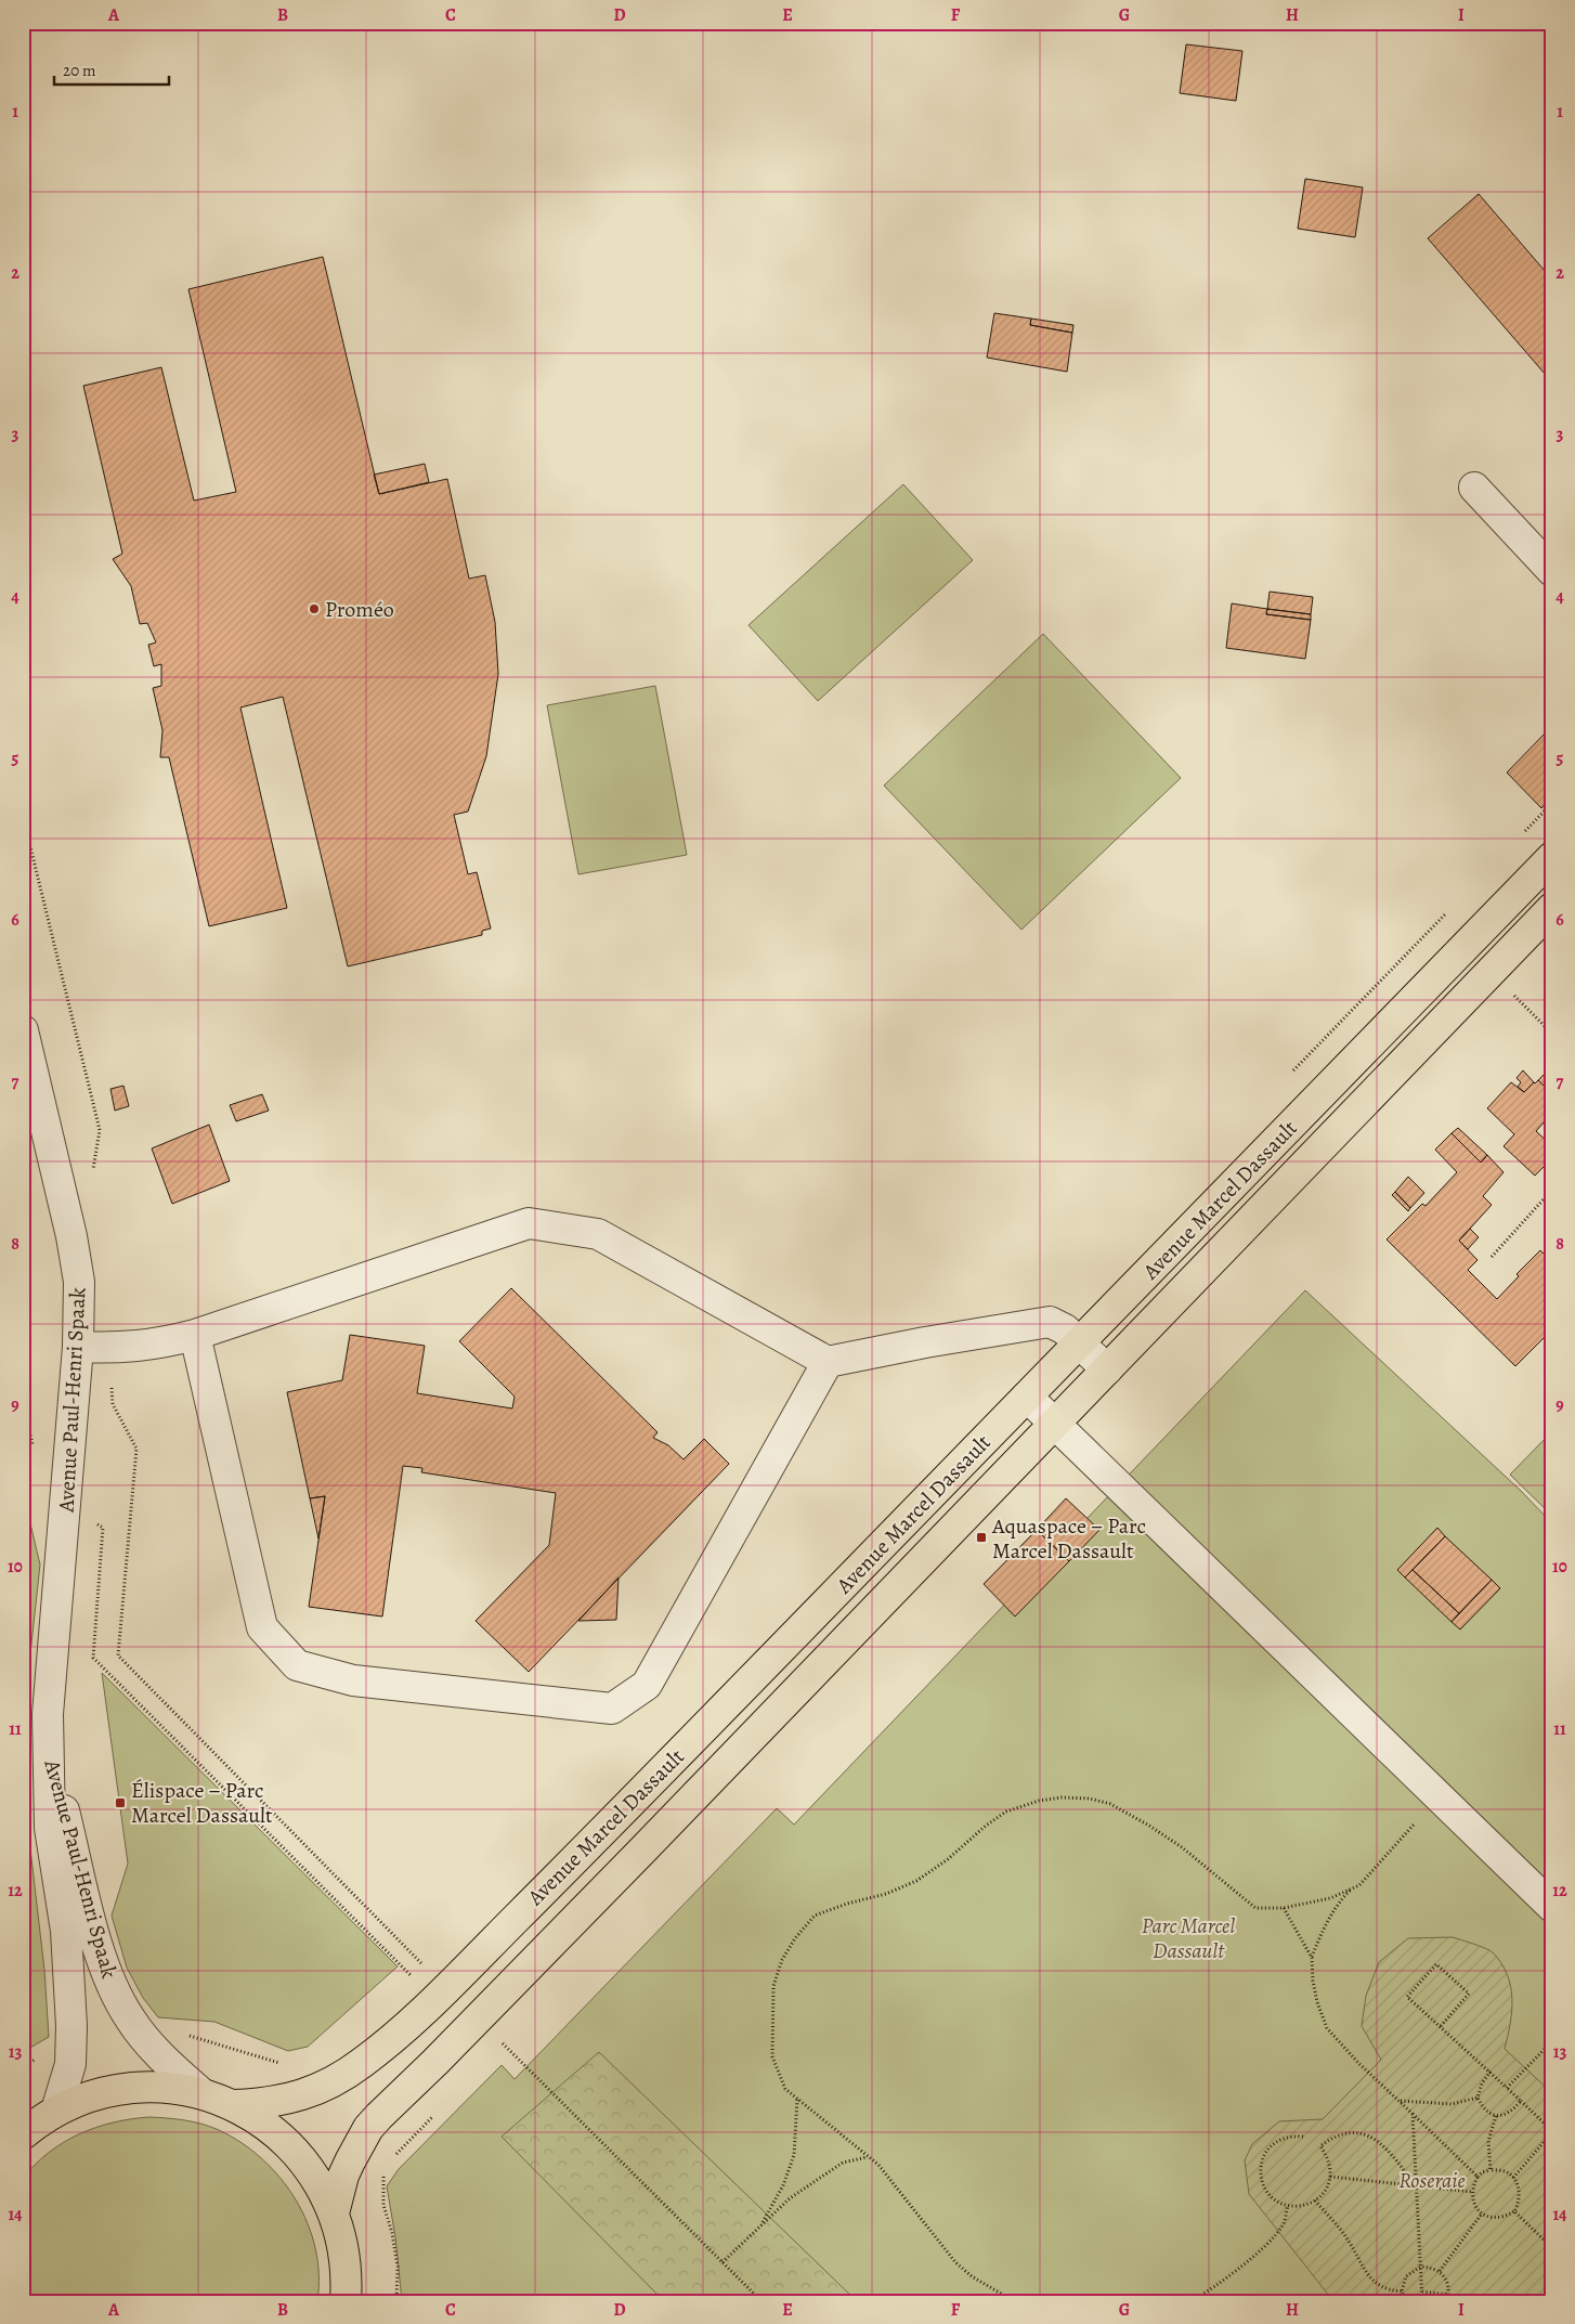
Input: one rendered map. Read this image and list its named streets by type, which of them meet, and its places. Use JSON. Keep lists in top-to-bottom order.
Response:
{
  "streets": {
    "main road": ["Avenue Marcel Dassault"],
    "street": ["Avenue Paul-Henri Spaak"]
  },
  "parks": ["Parc Marcel Dassault", "Roseraie"],
  "places": {
    "other": ["Proméo"],
    "transit": ["Aquaspace – Parc Marcel Dassault", "Élispace – Parc Marcel Dassault"]
  },
  "scale_bar": "20 m",
  "grid": {
    "columns": [
      "A",
      "B",
      "C",
      "D",
      "E",
      "F",
      "G",
      "H",
      "I"
    ],
    "rows": [
      "1",
      "2",
      "3",
      "4",
      "5",
      "6",
      "7",
      "8",
      "9",
      "10",
      "11",
      "12",
      "13",
      "14"
    ]
  }
}
